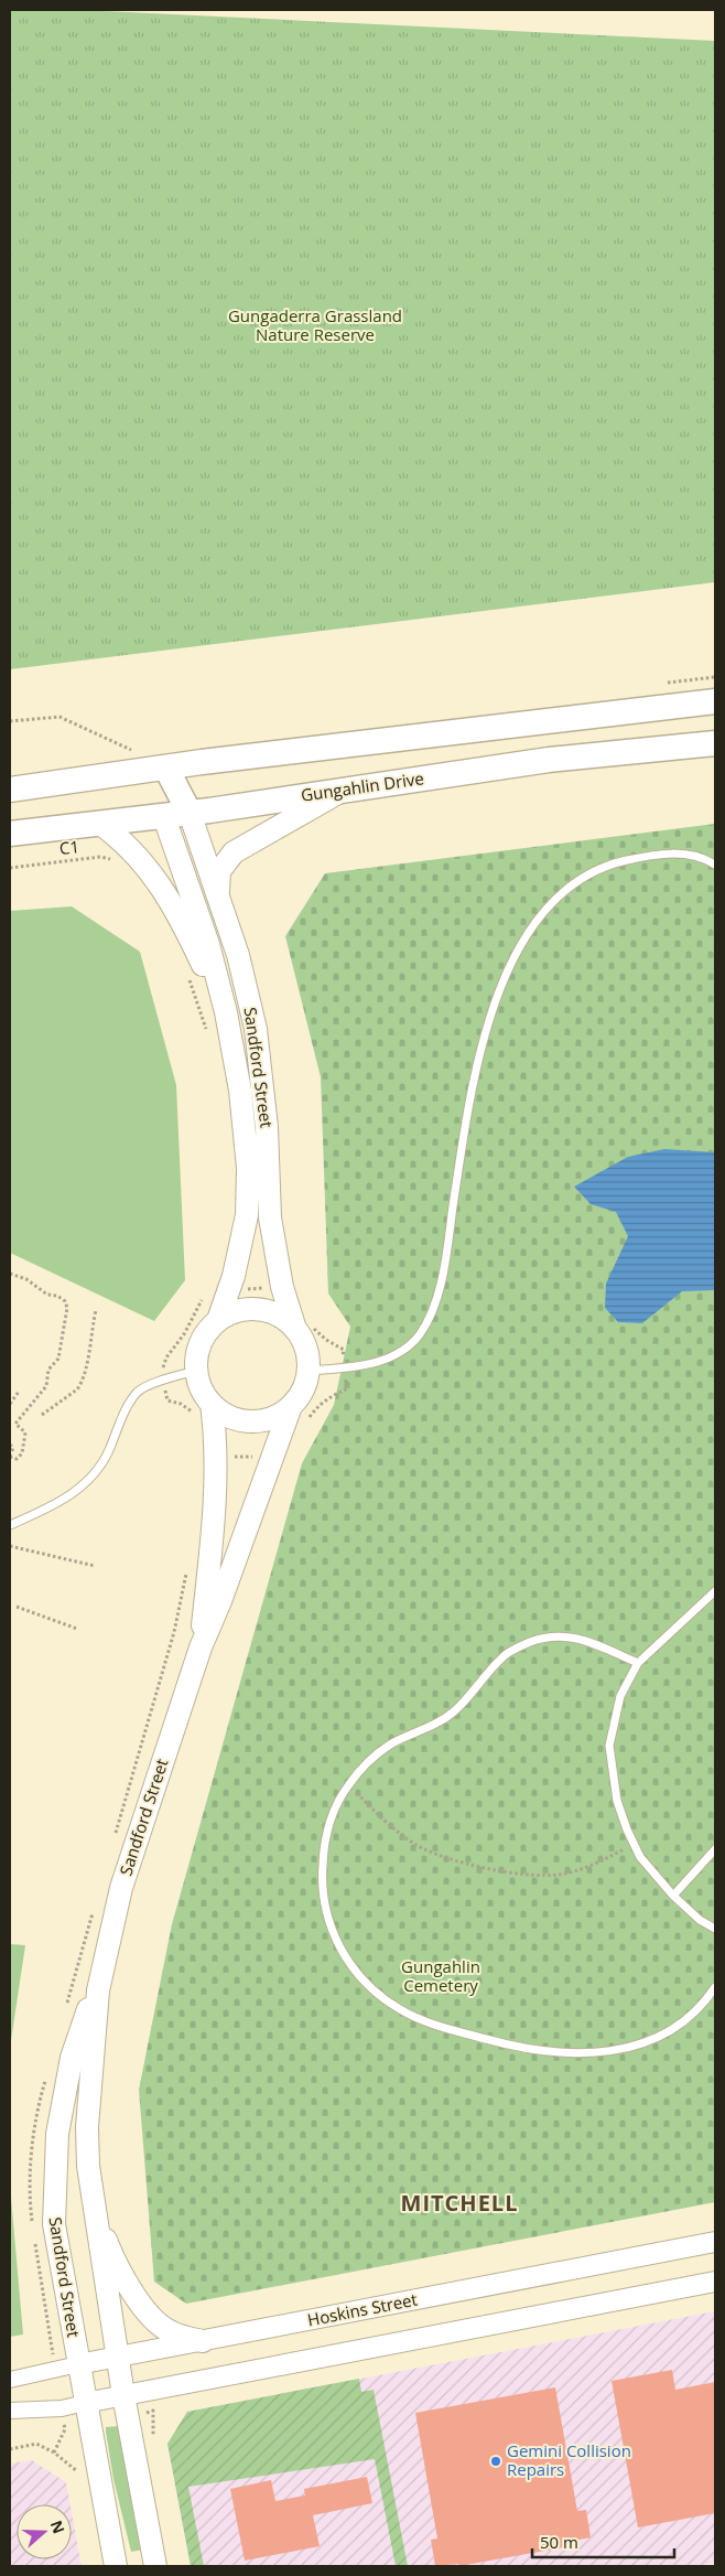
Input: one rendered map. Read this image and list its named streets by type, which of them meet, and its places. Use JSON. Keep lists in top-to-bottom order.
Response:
{
  "streets": {
    "main road": ["Gungahlin Drive", "Sandford Street"],
    "street": ["Hoskins Street"],
    "path": ["C1"]
  },
  "crossings": [
    ["Gungahlin Drive", "Sandford Street"],
    ["Sandford Street", "Hoskins Street"]
  ],
  "districts": ["MITCHELL"],
  "parks": ["Gungaderra Grassland Nature Reserve", "Gungahlin Cemetery"],
  "places": ["Gemini Collision Repairs"],
  "scale_bar": "50 m",
  "north": "right"
}
